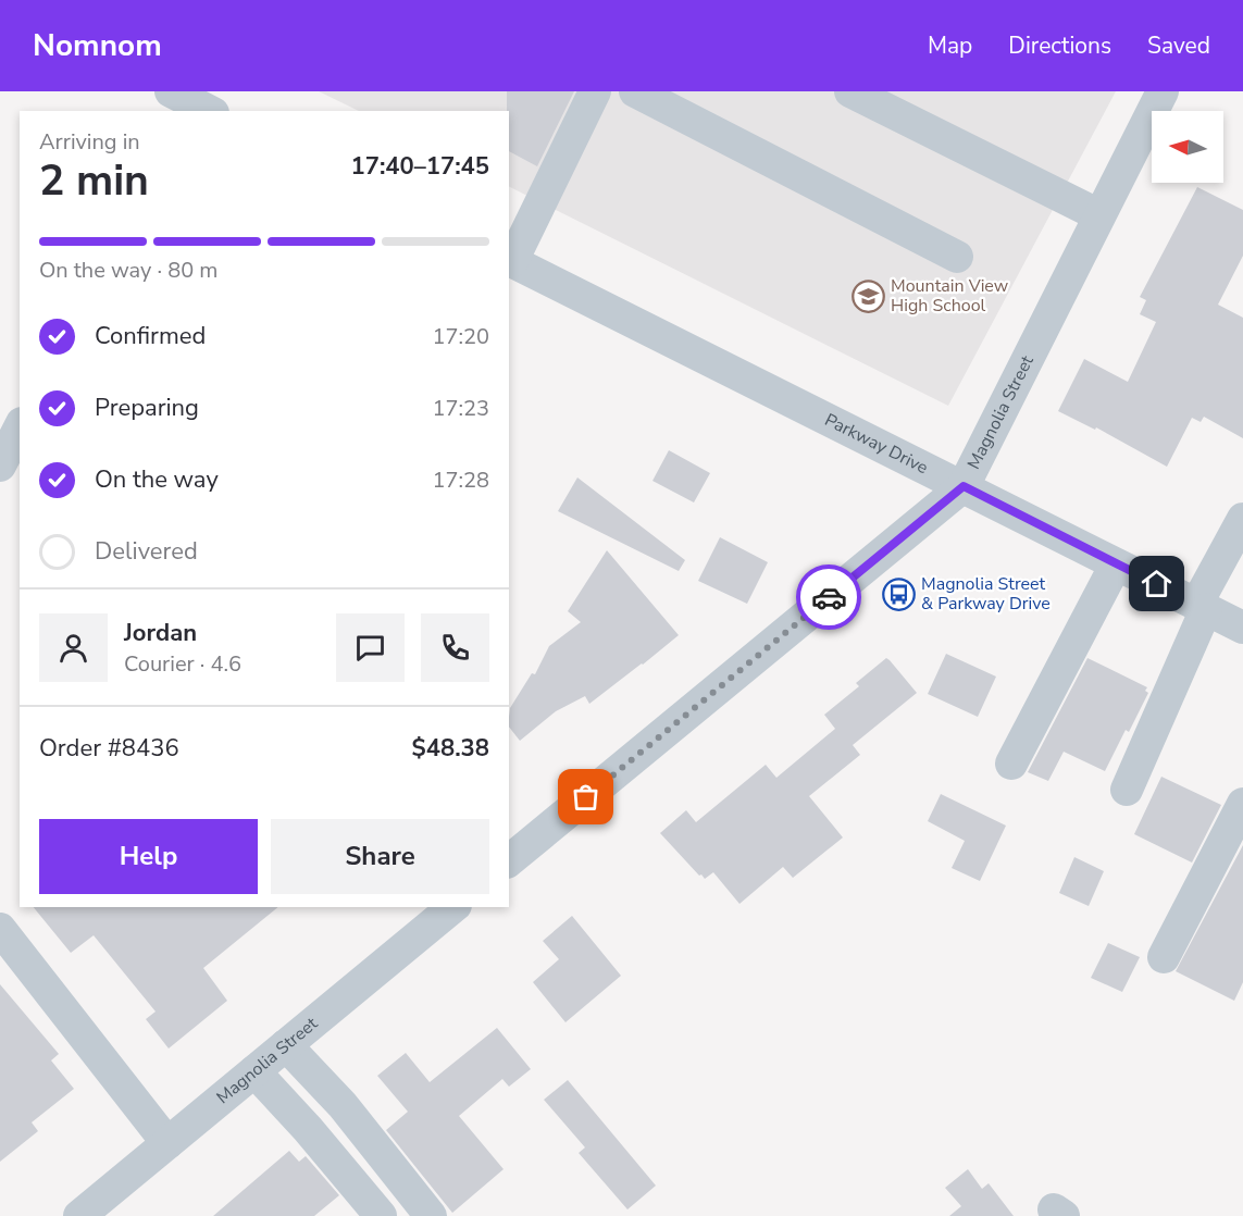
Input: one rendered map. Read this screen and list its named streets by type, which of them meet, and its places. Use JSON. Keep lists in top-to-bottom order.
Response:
{
  "streets": {
    "street": ["Magnolia Street", "Parkway Drive"]
  },
  "crossings": [
    ["Magnolia Street", "Parkway Drive"]
  ],
  "places": {
    "school or university": ["Mountain View High School"],
    "bus stop": ["Magnolia Street & Parkway Drive"]
  },
  "north": "left",
  "page": {
    "header": "Nomnom",
    "nav": ["Map", "Directions", "Saved"],
    "heading": ["2 min", "Arriving in", "17:40–17:45"],
    "panel": [
      "Jordan",
      "Courier · 4.6",
      "Order #8436",
      "$48.38"
    ],
    "bar": "On the way · 80 m",
    "list": [
      ["Confirmed", "17:20"],
      ["Preparing", "17:23"],
      ["On the way", "17:28"],
      "Delivered"
    ],
    "buttons": ["Help", "Share"]
  }
}
